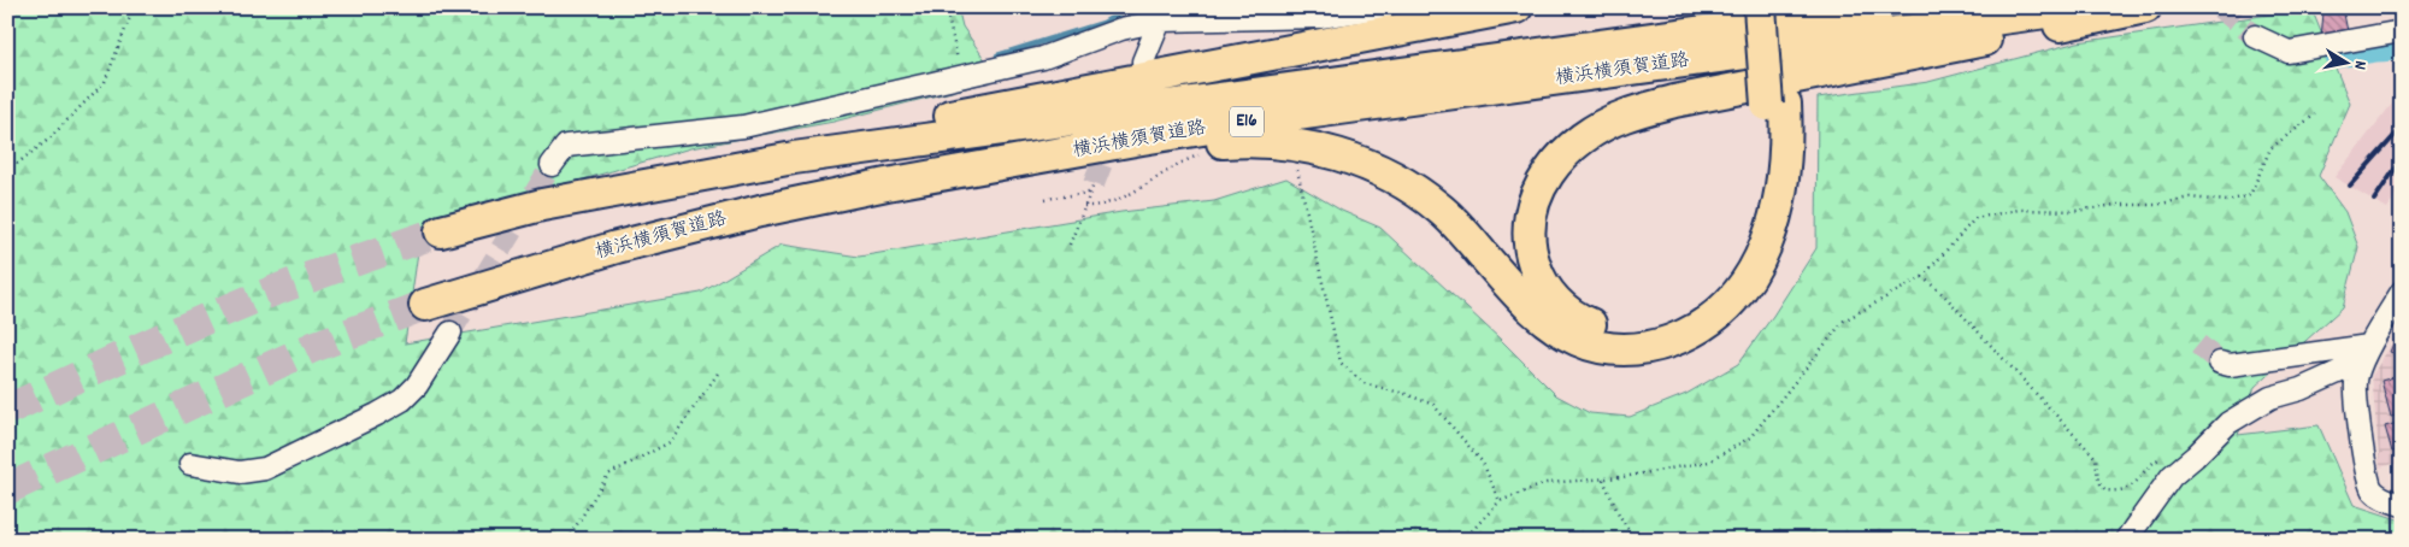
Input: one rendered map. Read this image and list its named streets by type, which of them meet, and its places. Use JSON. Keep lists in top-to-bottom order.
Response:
{
  "streets": {
    "highway": ["横浜横須賀道路", "E16"]
  },
  "north": "right"
}
